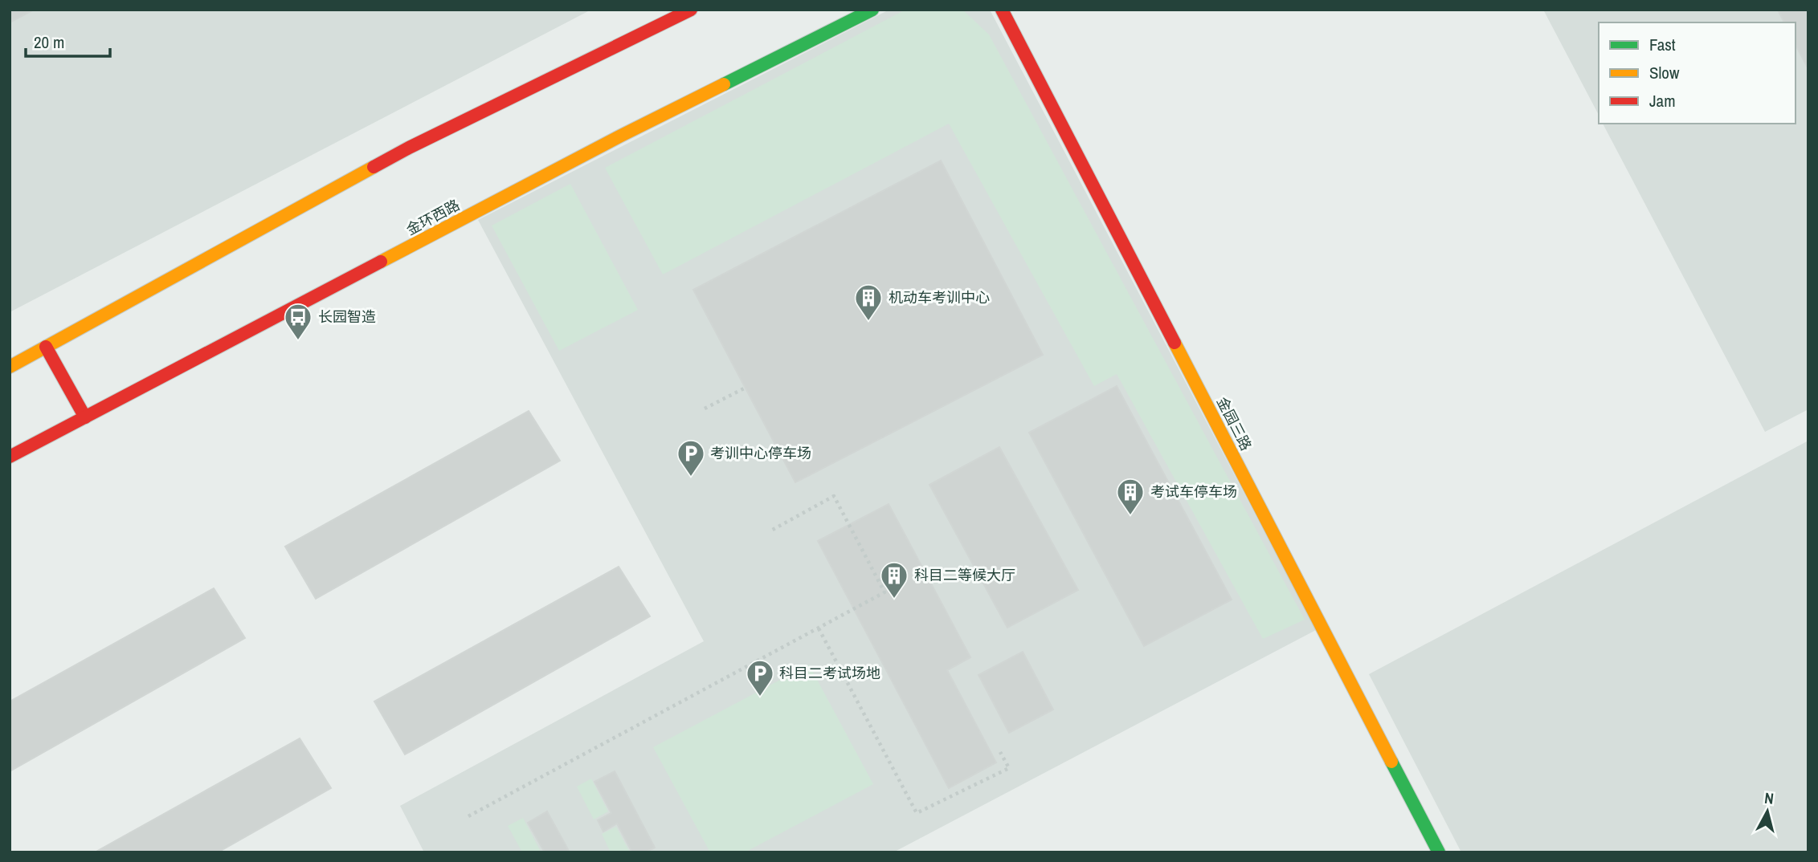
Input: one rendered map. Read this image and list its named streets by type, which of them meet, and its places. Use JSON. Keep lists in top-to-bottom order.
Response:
{
  "streets": {
    "main road": ["金环西路", "金园三路"]
  },
  "places": {
    "building": ["机动车考训中心", "考试车停车场", "科目二等候大厅"],
    "bus stop": ["长园智造"],
    "parking": ["考训中心停车场", "科目二考试场地"]
  },
  "legend": ["Fast", "Slow", "Jam"],
  "scale_bar": "20 m",
  "north": "top"
}
